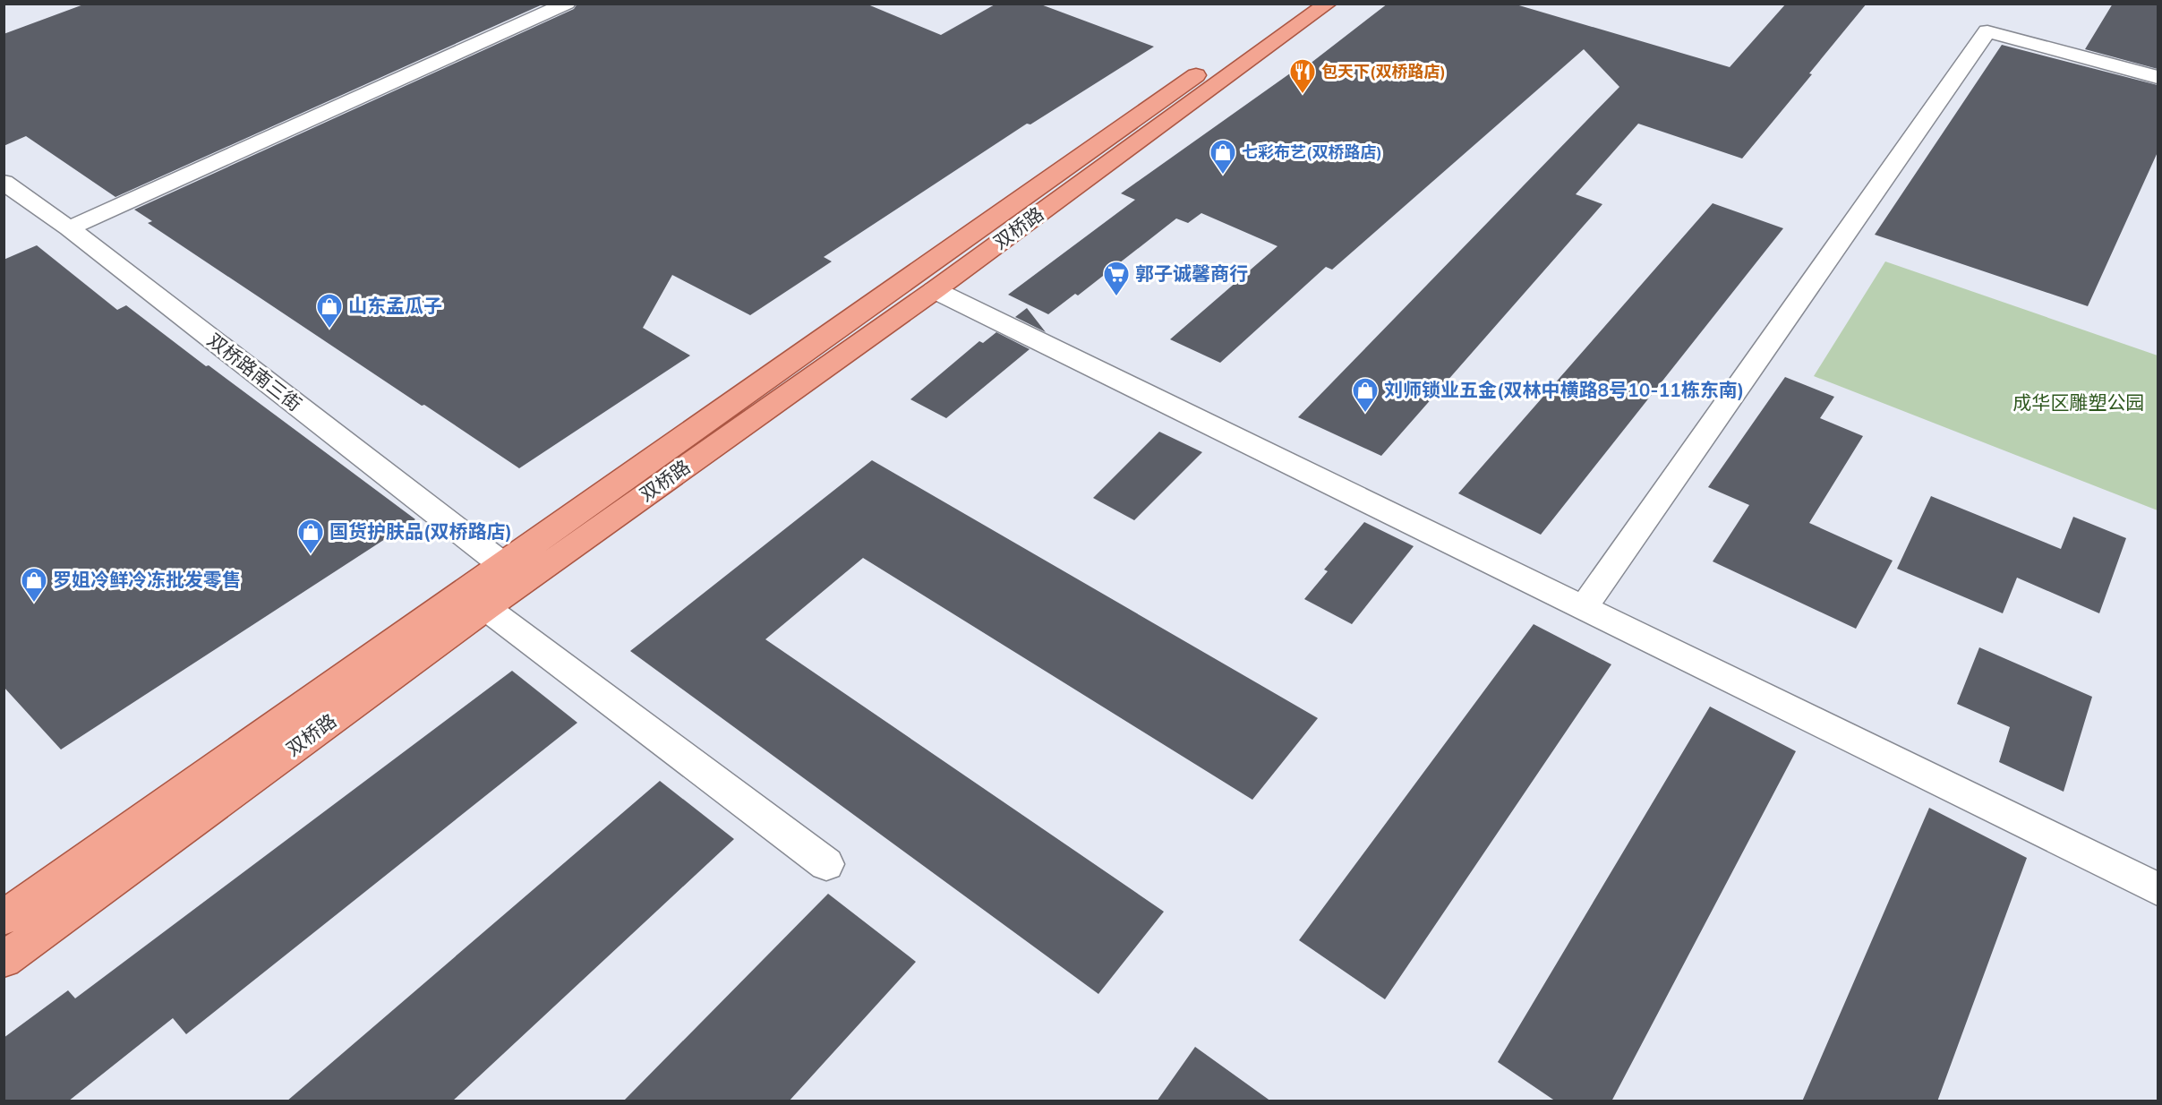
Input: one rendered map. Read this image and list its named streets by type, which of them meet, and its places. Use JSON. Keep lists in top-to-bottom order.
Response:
{
  "streets": {
    "main road": ["双桥路"],
    "street": ["双桥路南三街"]
  },
  "crossings": [
    ["双桥路", "双桥路南三街"]
  ],
  "parks": ["成华区雕塑公园"],
  "places": {
    "restaurant": ["包天下(双桥路店)"],
    "shop": [
      "七彩布艺(双桥路店)",
      "山东孟瓜子",
      "刘师锁业五金(双林中横路8号10-11栋东南)",
      "国货护肤品(双桥路店)",
      "罗姐冷鲜冷冻批发零售"
    ],
    "supermarket": ["郭子诚馨商行"]
  }
}
